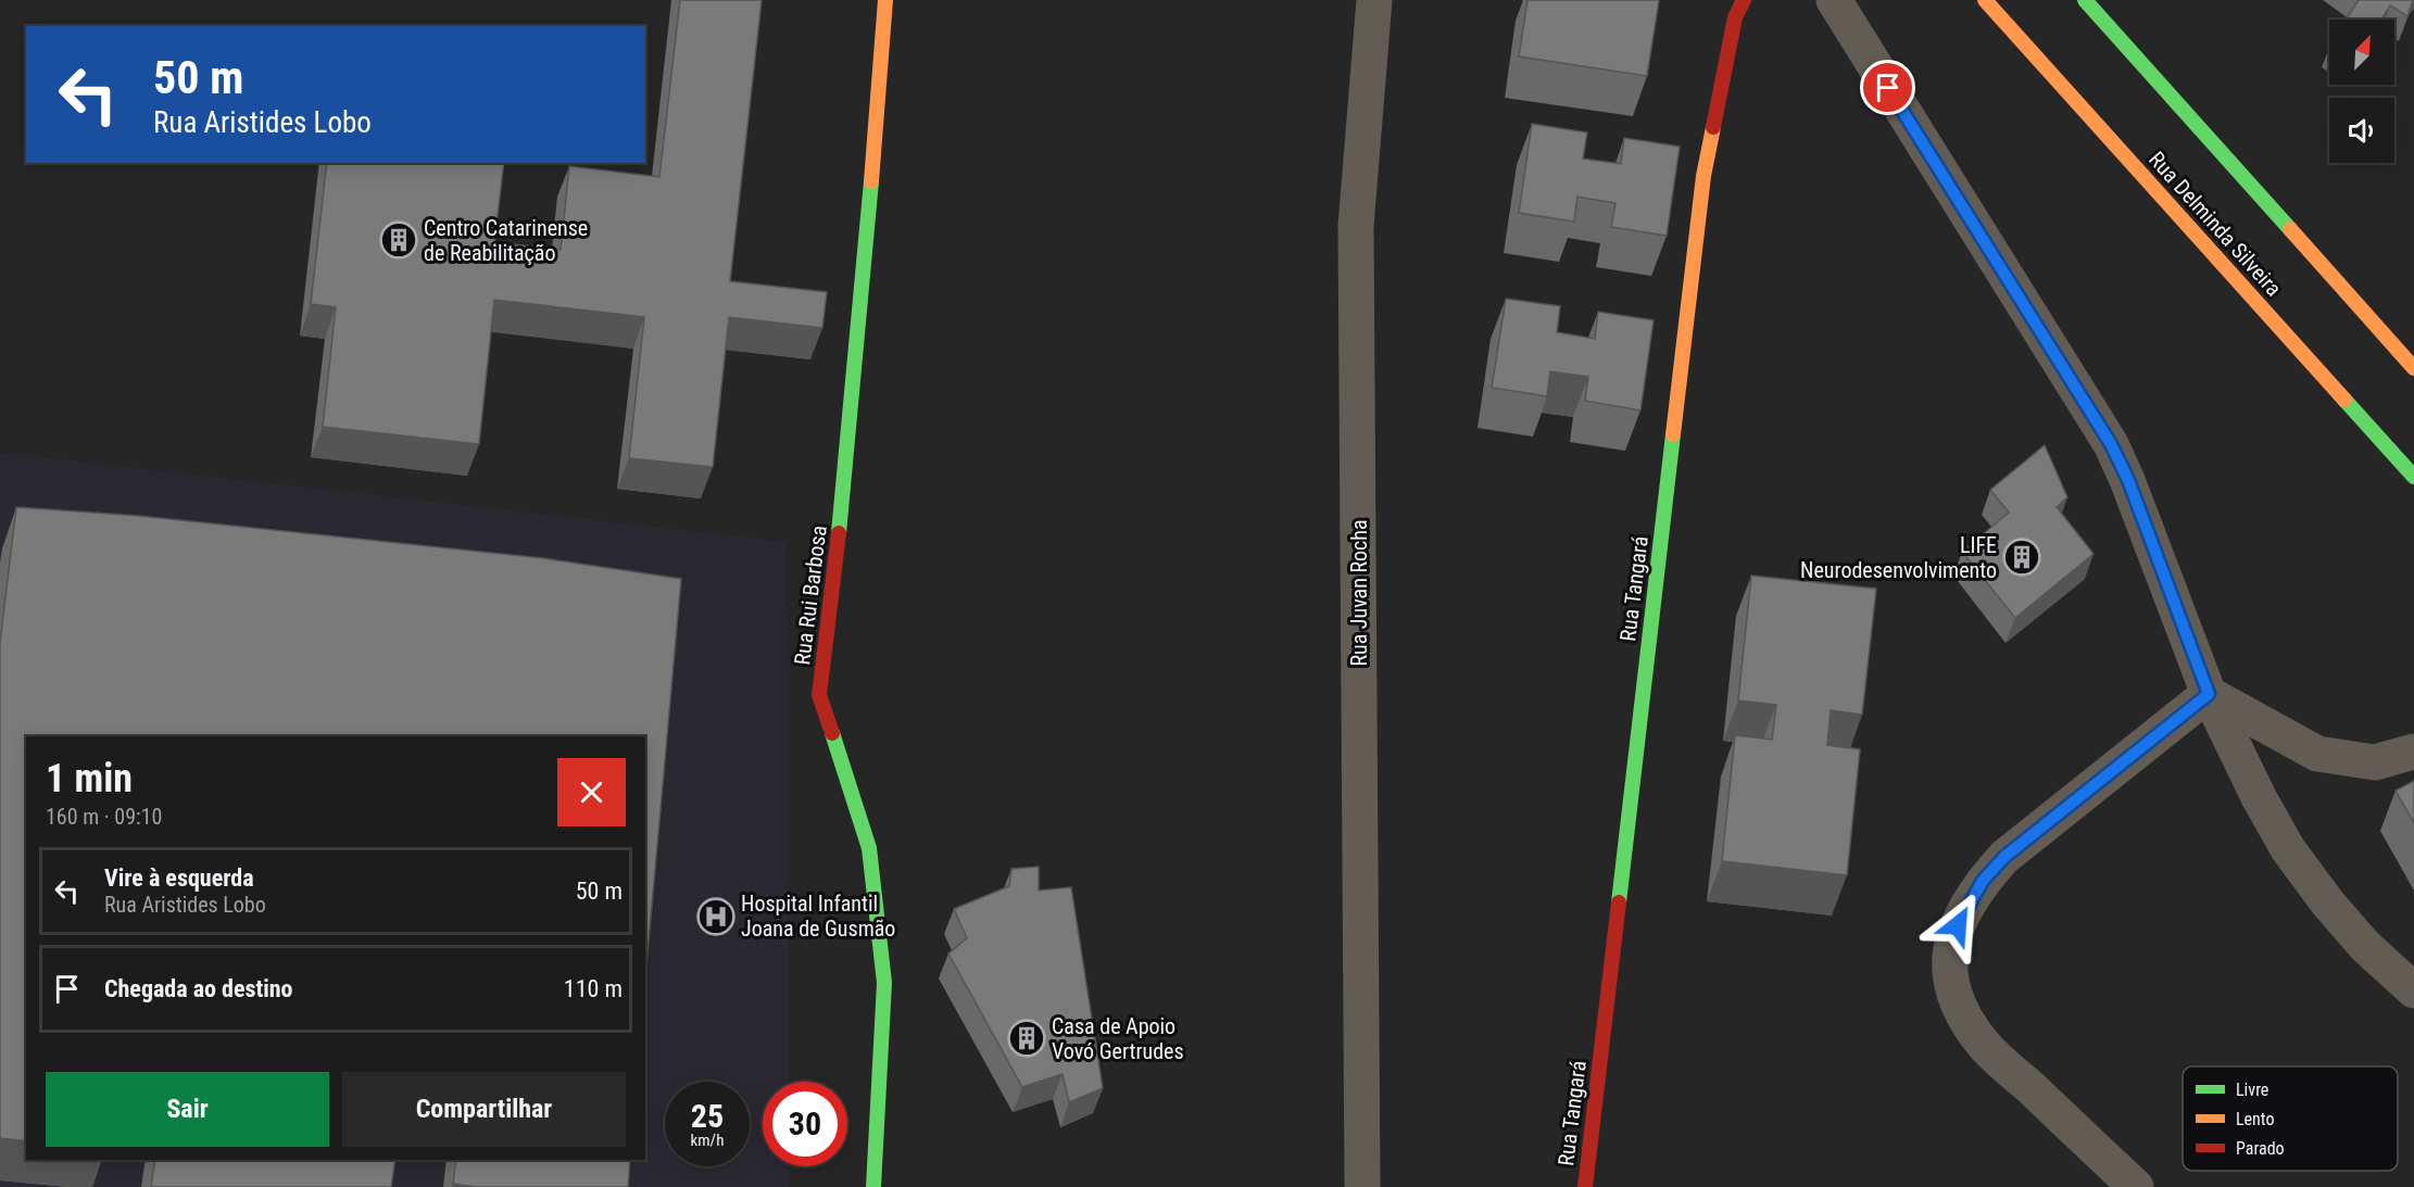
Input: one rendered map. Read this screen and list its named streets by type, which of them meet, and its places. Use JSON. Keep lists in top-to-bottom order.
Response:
{
  "streets": {
    "street": [
      "Rua Delminda Silveira",
      "Rua Tangará",
      "Rua Juvan Rocha",
      "Rua Rui Barbosa"
    ]
  },
  "places": {
    "building": ["Centro Catarinense de Reabilitação", "LIFE Neurodesenvolvimento", "Casa de Apoio Vovó Gertrudes"],
    "hospital": ["Hospital Infantil Joana de Gusmão"]
  },
  "legend": ["Livre", "Lento", "Parado"],
  "north": "top right",
  "page": {
    "turn": ["50 m", "Rua Aristides Lobo"],
    "heading": ["1 min", "160 m · 09:10"],
    "list": [
      {
        "name": "Vire à esquerda",
        "note": "Rua Aristides Lobo",
        "value": "50 m"
      },
      {
        "name": "Chegada ao destino",
        "value": "110 m"
      }
    ],
    "buttons": ["Sair", "Compartilhar"],
    "speed": "25 km/h",
    "limit": "30"
  }
}
